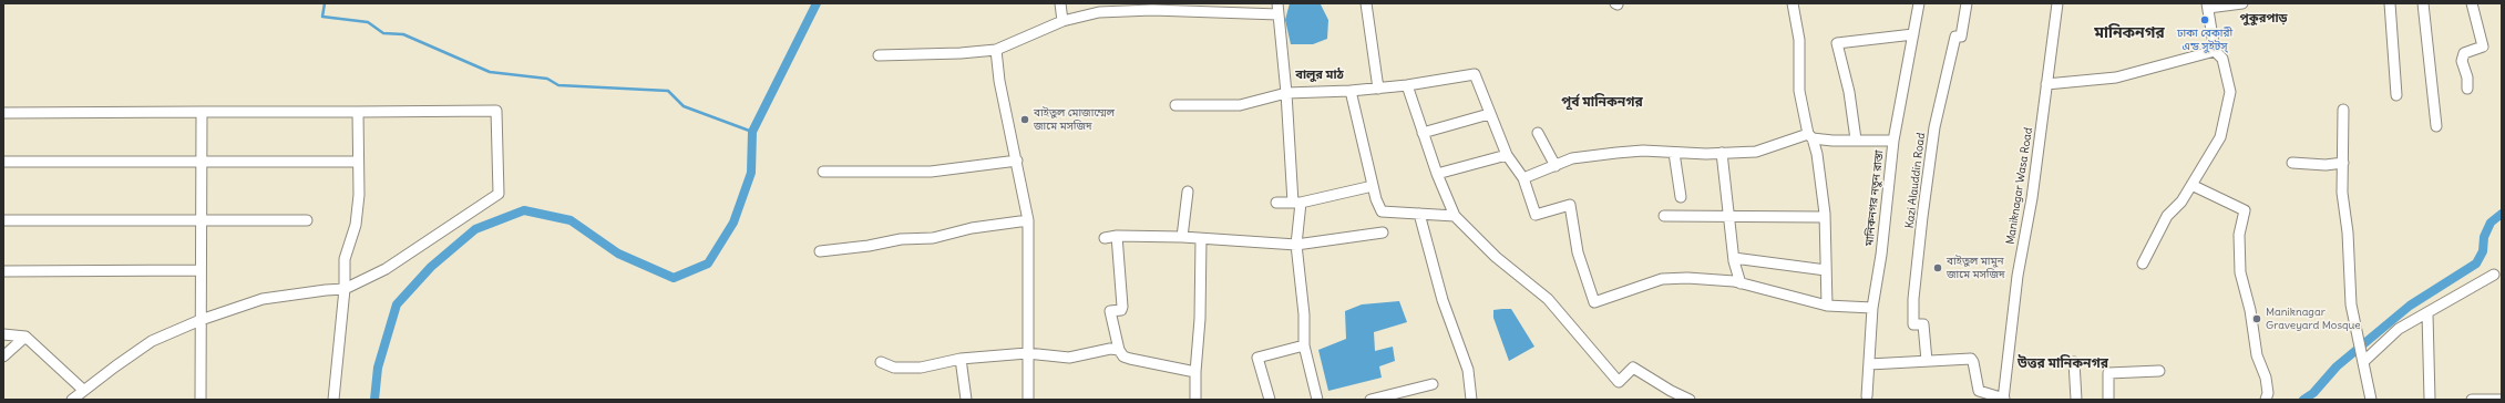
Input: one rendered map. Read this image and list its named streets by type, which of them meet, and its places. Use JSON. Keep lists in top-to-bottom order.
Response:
{
  "streets": {
    "street": ["Kazi Alauddin Road", "Maniknagar Wasa Road", "মানিকনগর নতুন রাস্তা"]
  },
  "districts": [
    "পুকুরপাড়",
    "মানিকনগর",
    "বালুর মাঠ",
    "পূর্ব মানিকনগর",
    "উত্তর মানিকনগর"
  ],
  "places": [
    "ঢাকা বেকারী এন্ড সুইটস্",
    "বাইতুল মোজাম্মেল জামে মসজিদ",
    "বাইতুল মামুন জামে মসজিদ",
    "Maniknagar Graveyard Mosque"
  ]
}
